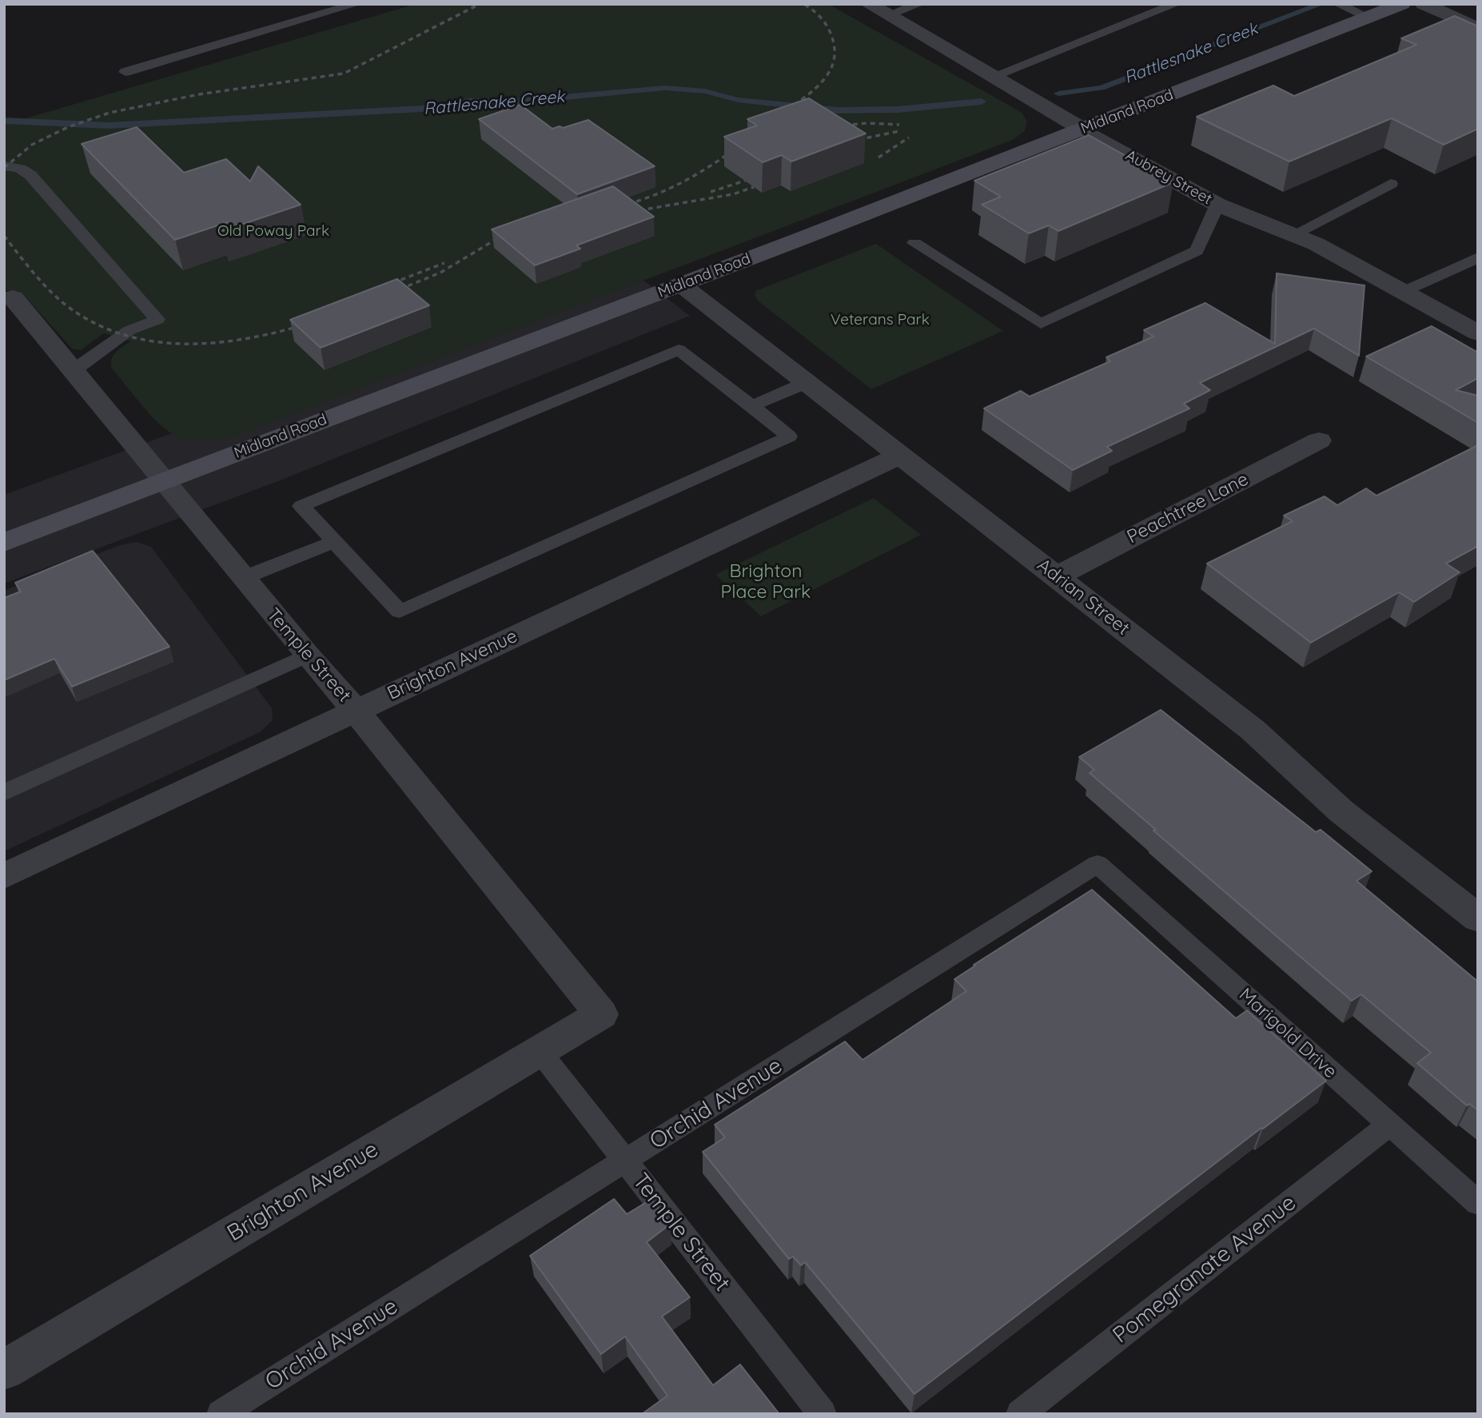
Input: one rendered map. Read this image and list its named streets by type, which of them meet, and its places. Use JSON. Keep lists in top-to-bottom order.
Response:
{
  "streets": {
    "main road": ["Midland Road"],
    "street": [
      "Aubrey Street",
      "Peachtree Lane",
      "Adrian Street",
      "Temple Street",
      "Brighton Avenue"
    ],
    "lane": ["Marigold Drive", "Orchid Avenue", "Pomegranate Avenue"]
  },
  "crossings": [
    ["Midland Road", "Aubrey Street"],
    ["Midland Road", "Adrian Street"],
    ["Midland Road", "Temple Street"],
    ["Peachtree Lane", "Adrian Street"],
    ["Adrian Street", "Brighton Avenue"],
    ["Temple Street", "Brighton Avenue"],
    ["Temple Street", "Orchid Avenue"],
    ["Marigold Drive", "Orchid Avenue"],
    ["Marigold Drive", "Pomegranate Avenue"]
  ],
  "water": ["Rattlesnake Creek"],
  "parks": ["Old Poway Park", "Veterans Park", "Brighton Place Park"]
}
